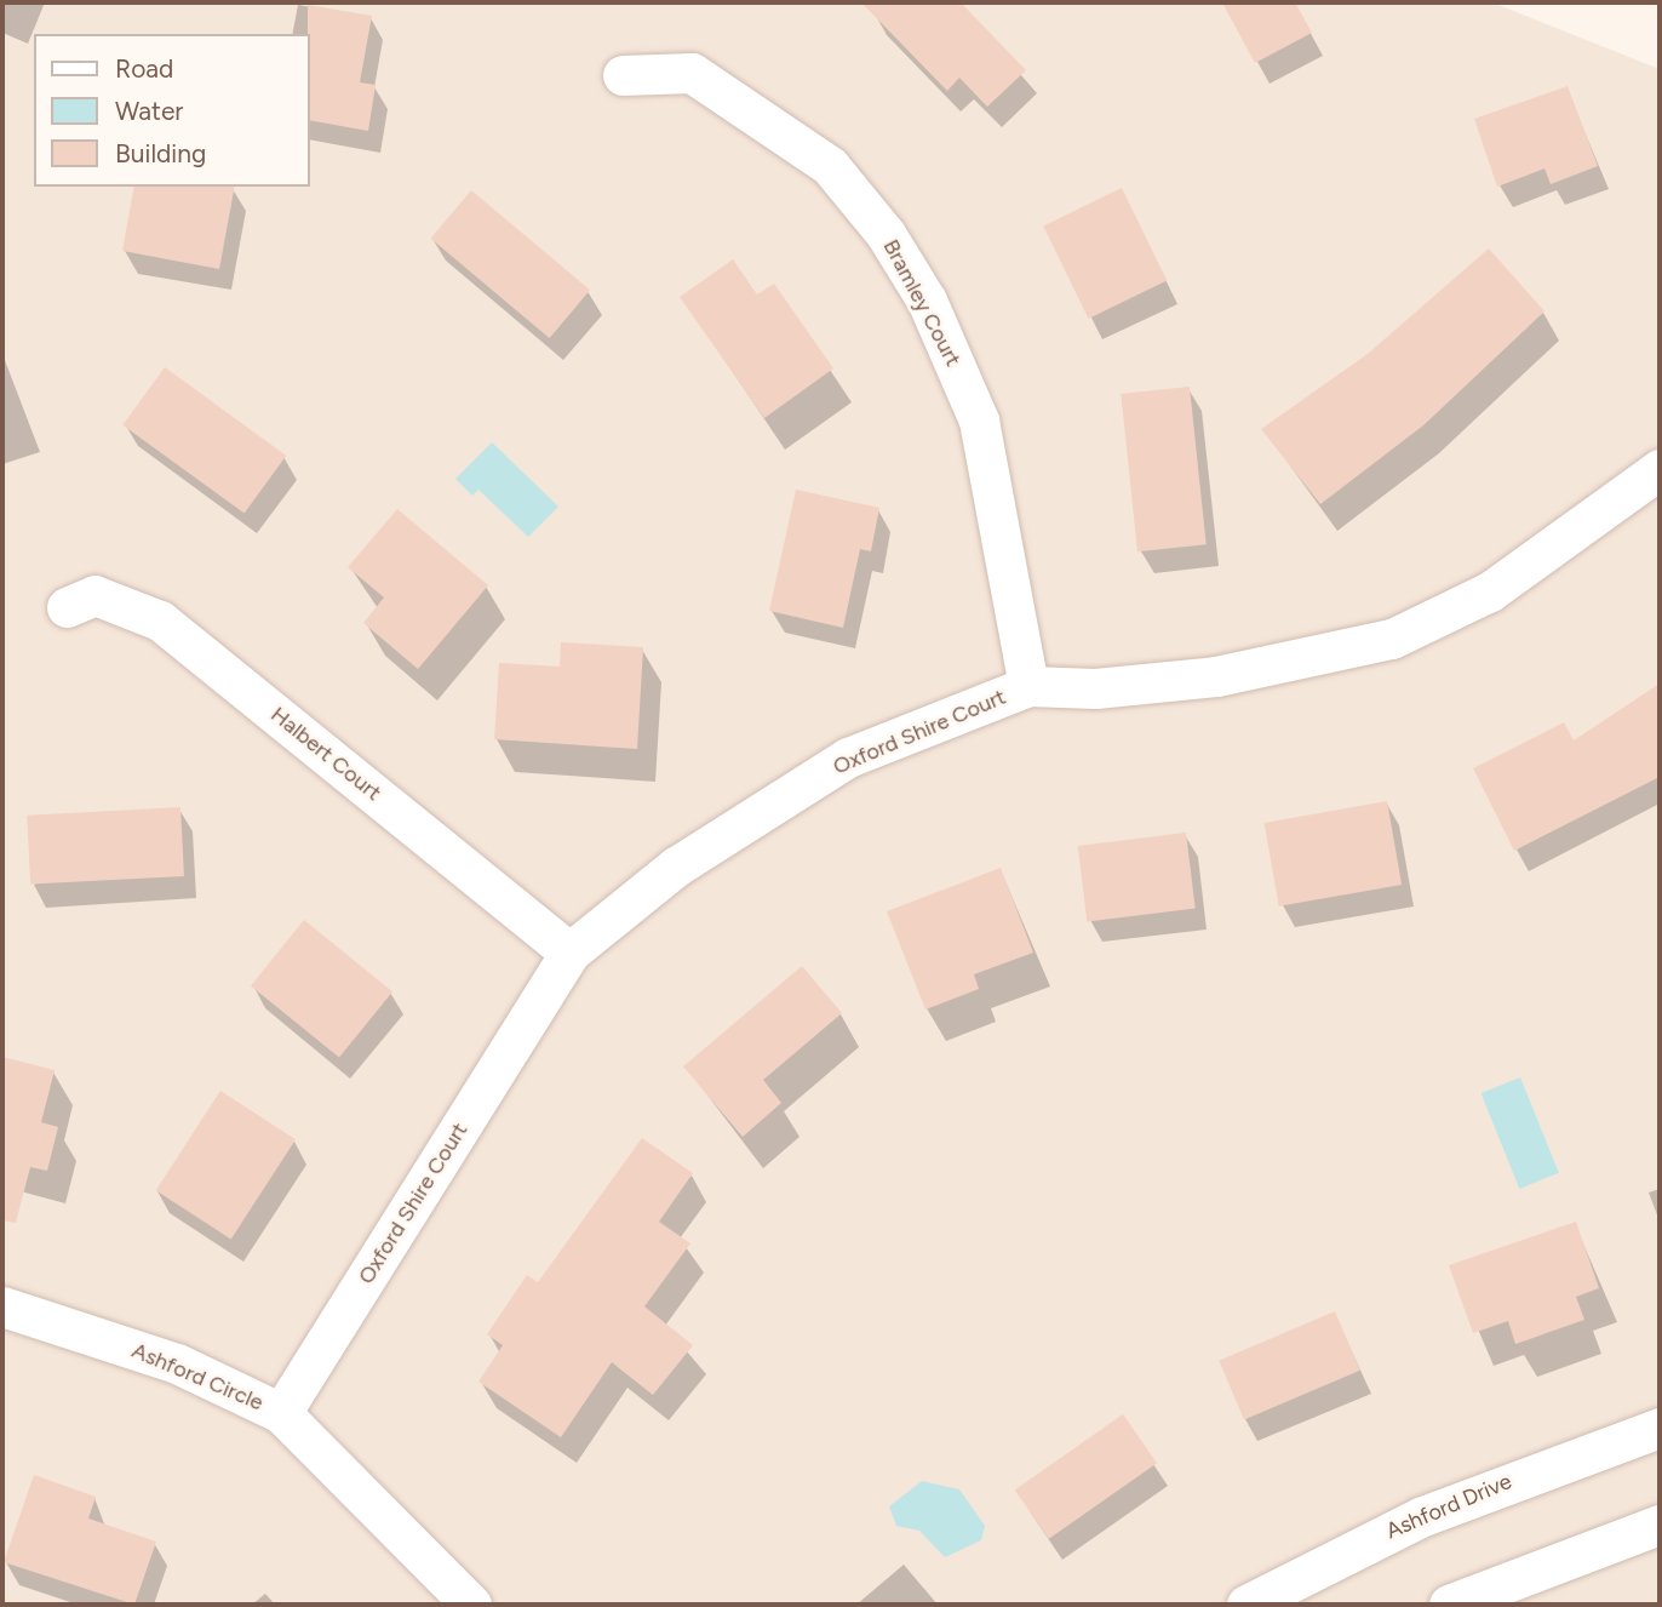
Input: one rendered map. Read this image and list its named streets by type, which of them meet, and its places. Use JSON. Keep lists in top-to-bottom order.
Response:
{
  "streets": {
    "street": [
      "Bramley Court",
      "Oxford Shire Court",
      "Halbert Court",
      "Ashford Circle",
      "Ashford Drive"
    ]
  },
  "crossings": [
    ["Bramley Court", "Oxford Shire Court"],
    ["Oxford Shire Court", "Halbert Court"],
    ["Oxford Shire Court", "Ashford Circle"]
  ],
  "legend": ["Road", "Water", "Building"]
}
